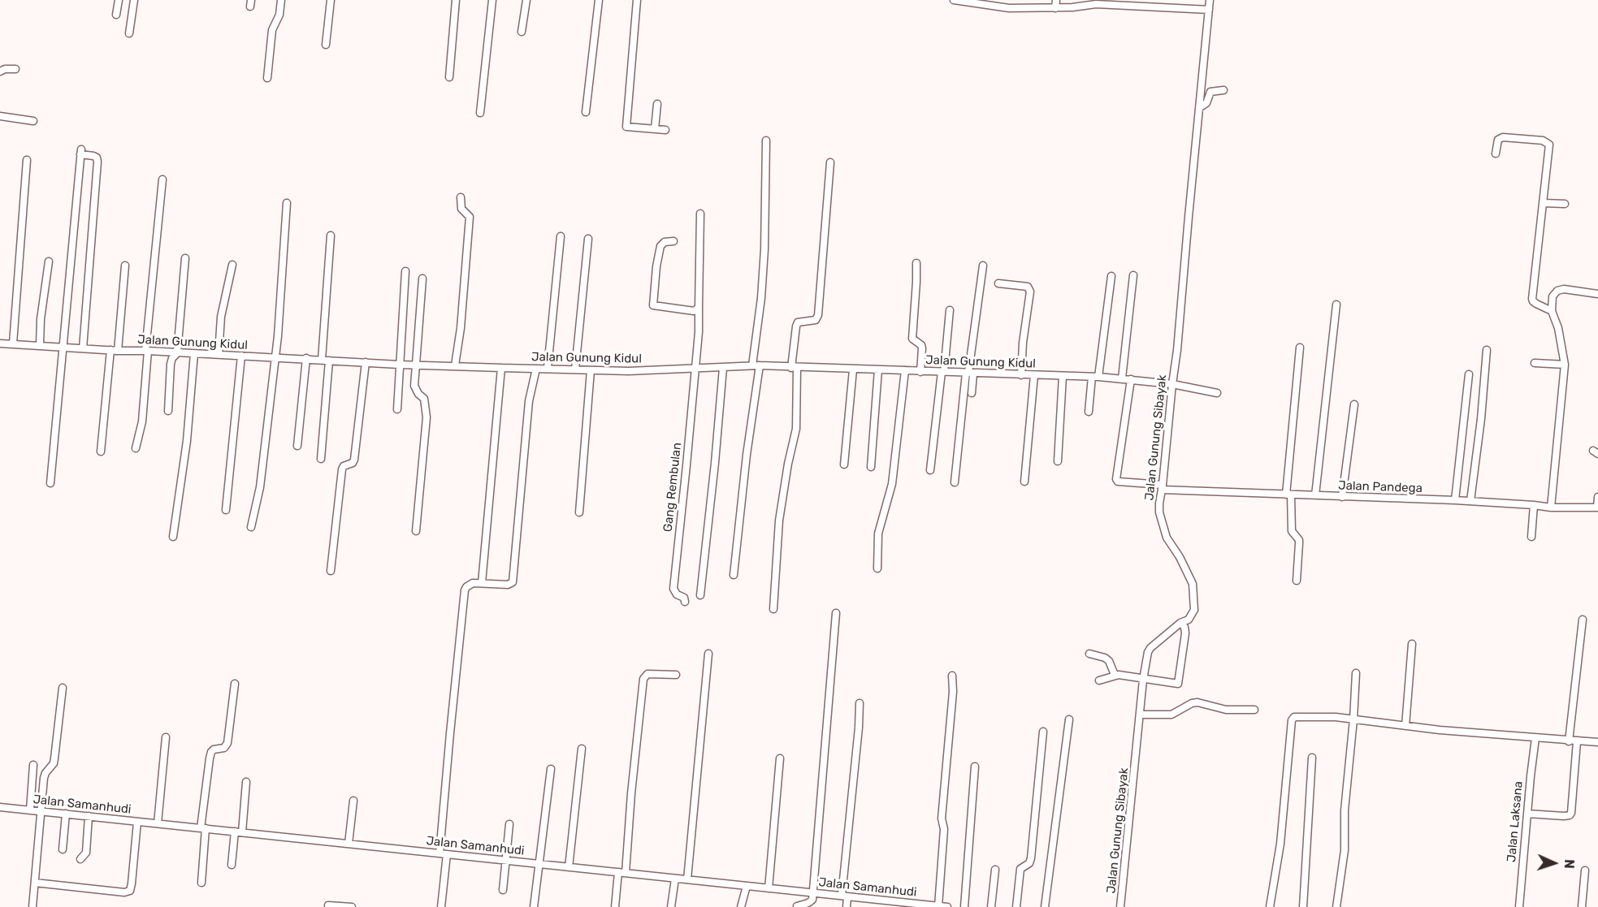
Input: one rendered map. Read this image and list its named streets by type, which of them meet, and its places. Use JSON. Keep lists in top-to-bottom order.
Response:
{
  "streets": {
    "street": [
      "Jalan Gunung Kidul",
      "Jalan Gunung Sibayak",
      "Gang Rembulan",
      "Jalan Pandega",
      "Jalan Samanhudi",
      "Jalan Laksana"
    ]
  },
  "crossings": [
    ["Jalan Gunung Kidul", "Jalan Gunung Sibayak"],
    ["Jalan Gunung Kidul", "Gang Rembulan"],
    ["Jalan Gunung Kidul", "Jalan Pandega"],
    ["Jalan Gunung Sibayak", "Jalan Pandega"]
  ],
  "north": "right"
}
